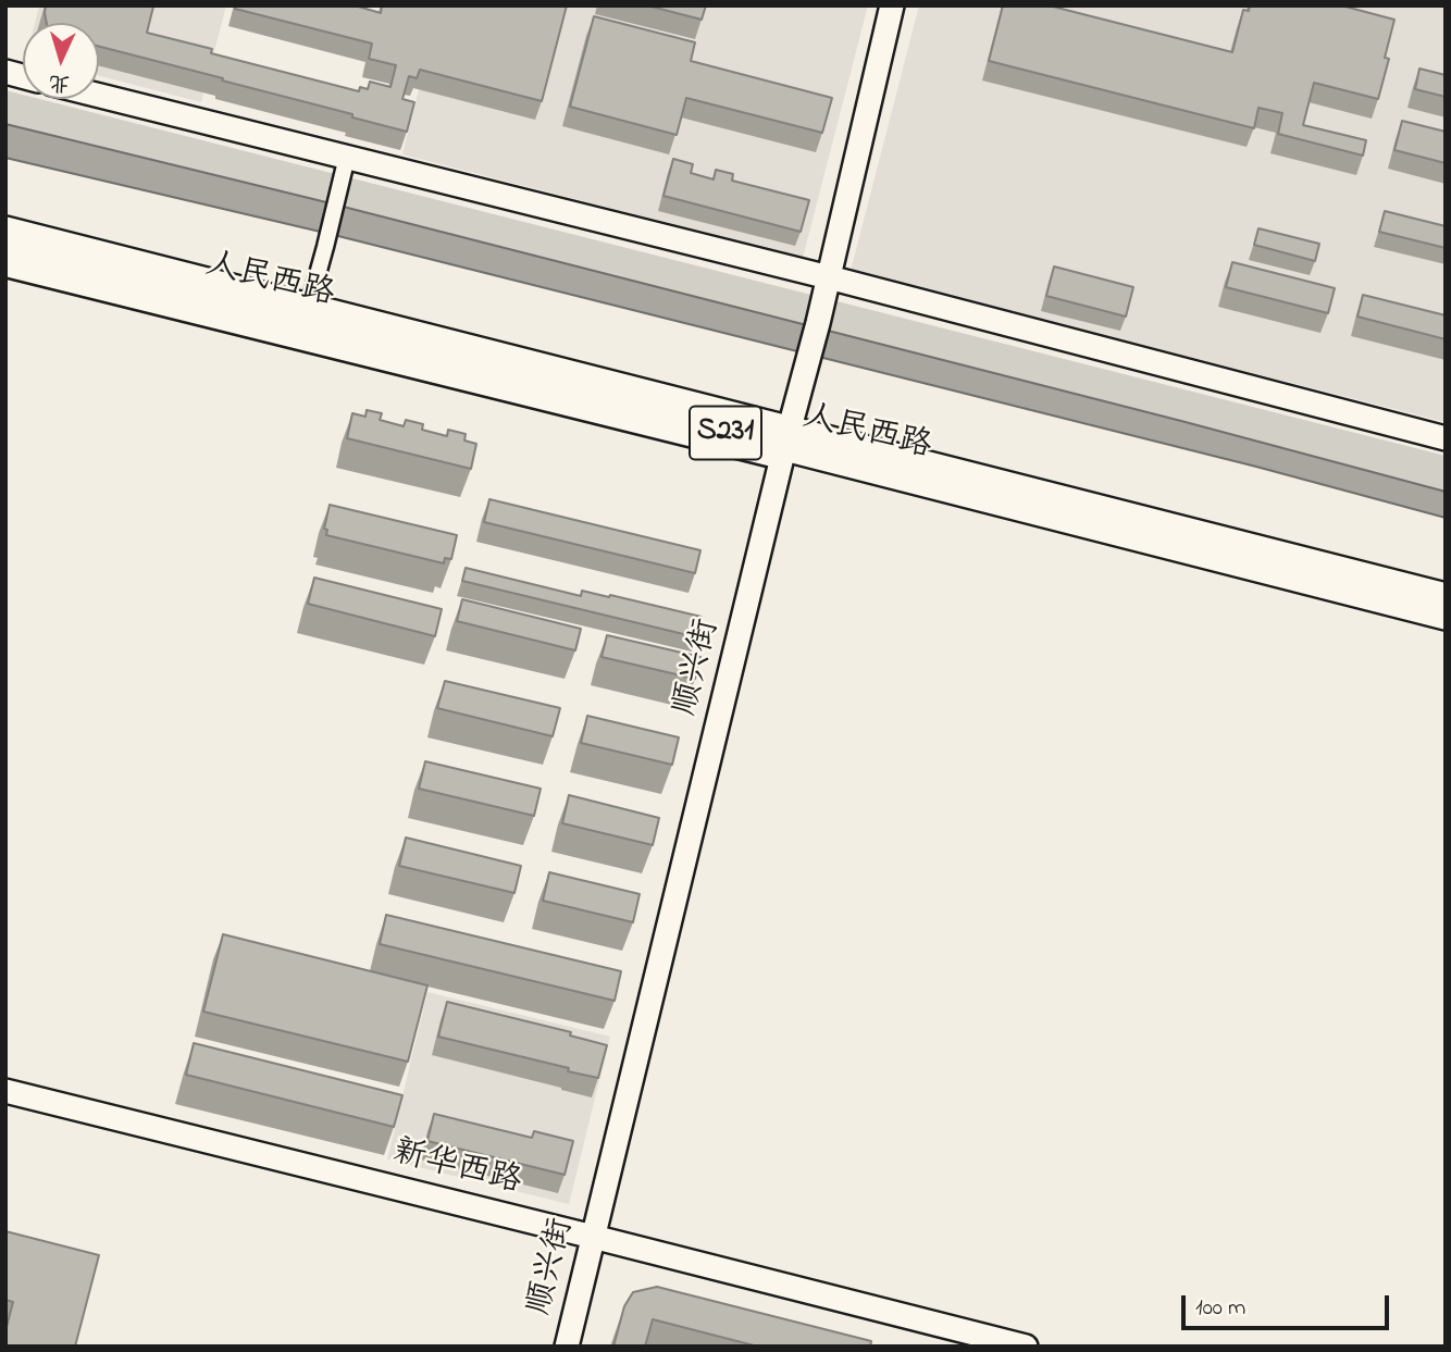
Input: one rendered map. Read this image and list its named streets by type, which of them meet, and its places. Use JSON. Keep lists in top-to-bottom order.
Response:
{
  "streets": {
    "main road": ["人民西路", "S231"],
    "street": ["顺兴街", "新华西路"]
  },
  "crossings": [
    ["人民西路", "顺兴街"],
    ["顺兴街", "新华西路"]
  ],
  "scale_bar": "100 m",
  "north": "bottom"
}
